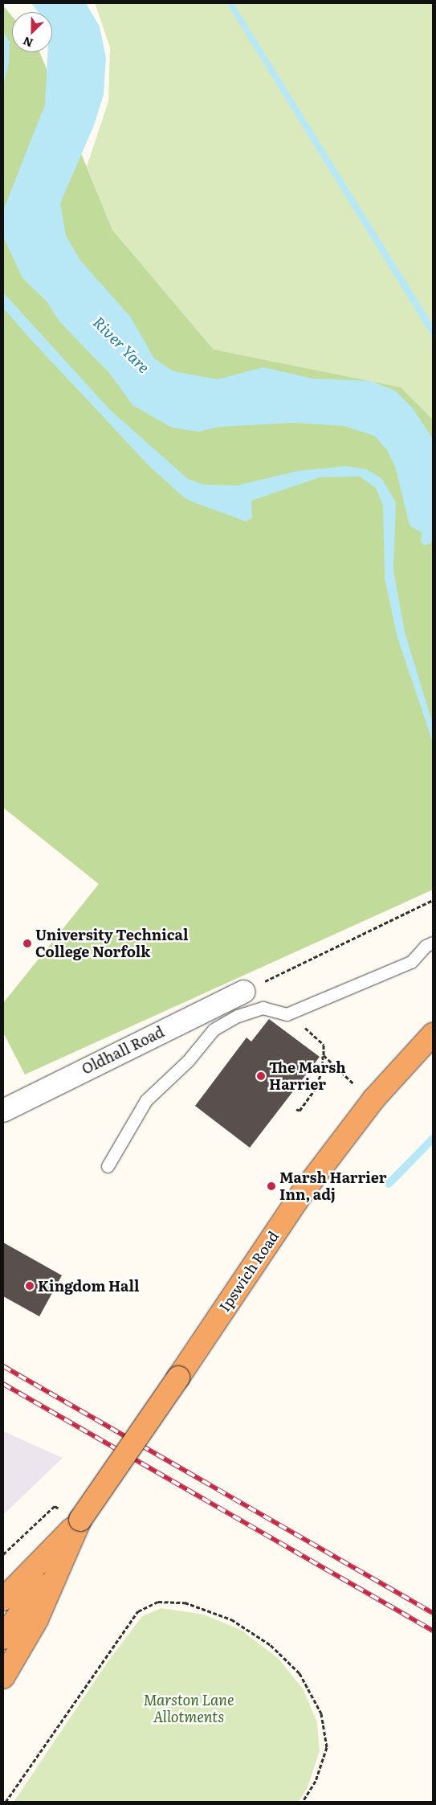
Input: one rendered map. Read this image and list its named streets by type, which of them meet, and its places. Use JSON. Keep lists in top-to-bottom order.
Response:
{
  "streets": {
    "highway": ["Ipswich Road"],
    "street": ["Oldhall Road"]
  },
  "water": ["River Yare"],
  "parks": ["Marston Lane Allotments"],
  "places": [
    "University Technical College Norfolk",
    "The Marsh Harrier",
    "Marsh Harrier Inn, adj",
    "Kingdom Hall"
  ],
  "north": "bottom left"
}
